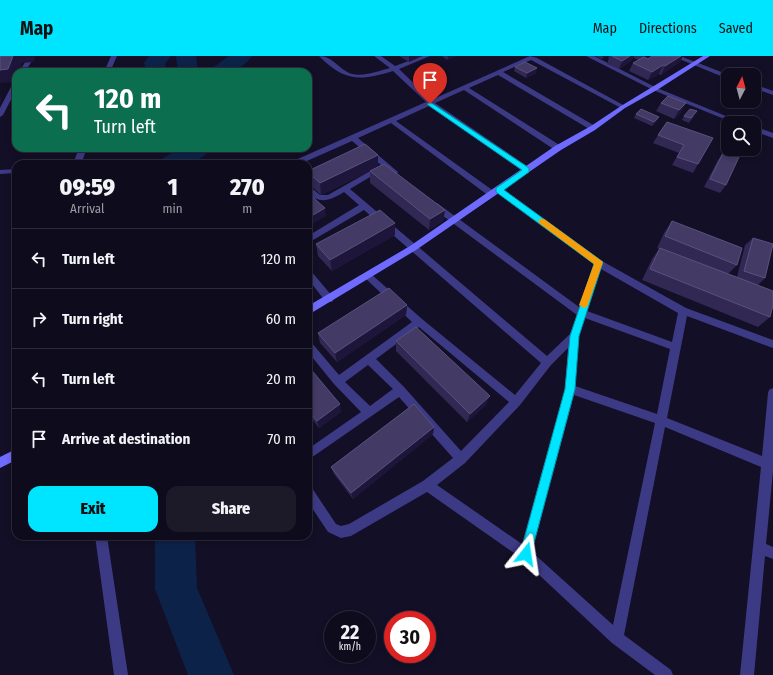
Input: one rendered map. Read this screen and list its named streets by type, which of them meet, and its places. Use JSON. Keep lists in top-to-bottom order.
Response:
{
  "north": "top",
  "page": {
    "header": "Map",
    "nav": ["Map", "Directions", "Saved"],
    "turn": ["120 m", "Turn left"],
    "eta": [
      "09:59",
      "Arrival",
      "1",
      "min",
      "270",
      "m"
    ],
    "list": [
      {
        "name": "Turn left",
        "value": "120 m"
      },
      {
        "name": "Turn right",
        "value": "60 m"
      },
      {
        "name": "Turn left",
        "value": "20 m"
      },
      {
        "name": "Arrive at destination",
        "value": "70 m"
      }
    ],
    "buttons": ["Exit", "Share"],
    "speed": "22 km/h",
    "limit": "30"
  }
}
